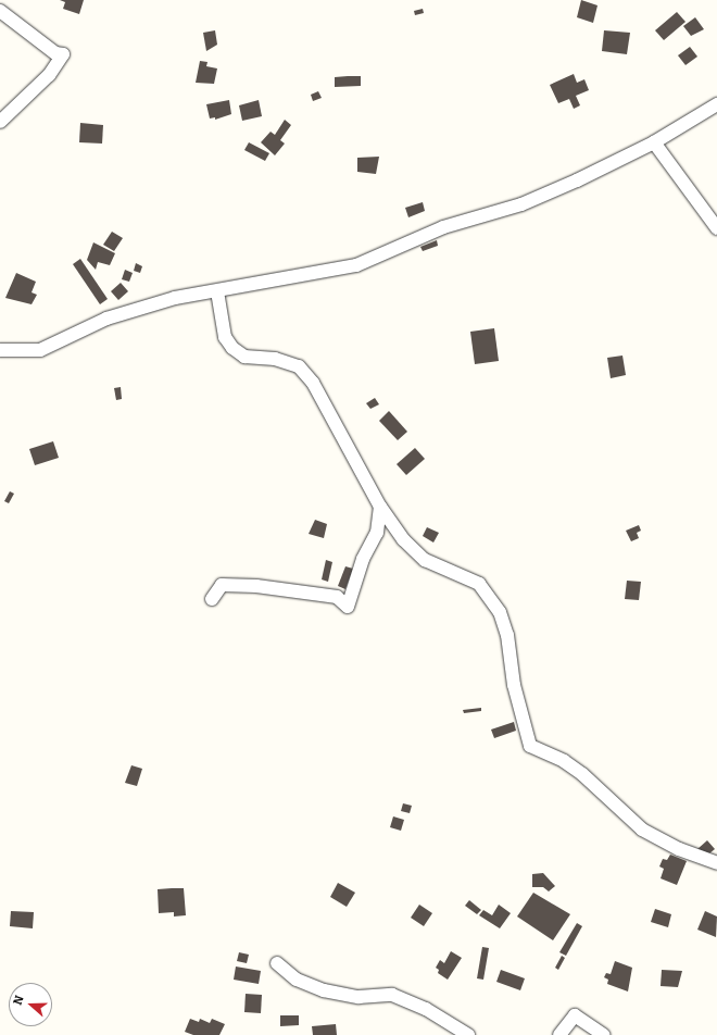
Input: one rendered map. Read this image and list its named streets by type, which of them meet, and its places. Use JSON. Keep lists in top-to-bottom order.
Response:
{
  "north": "left"
}
